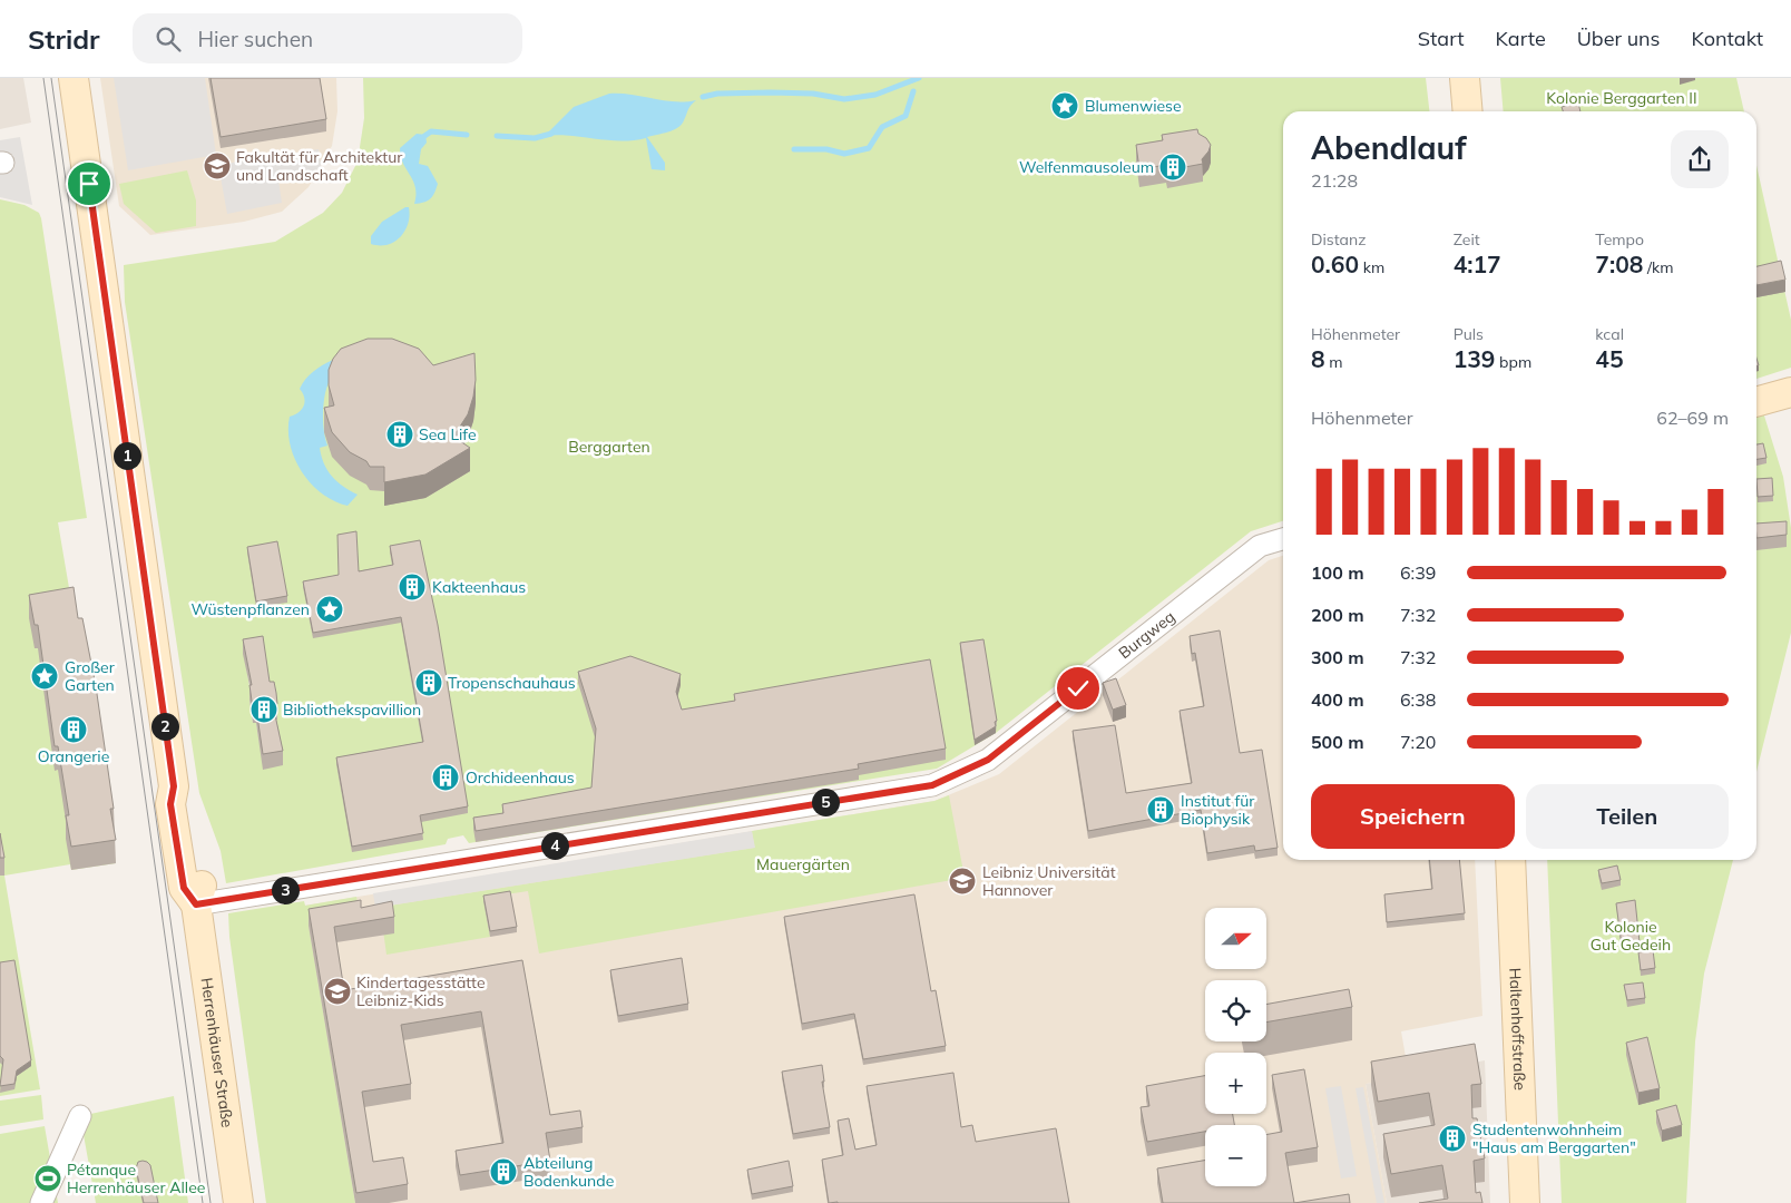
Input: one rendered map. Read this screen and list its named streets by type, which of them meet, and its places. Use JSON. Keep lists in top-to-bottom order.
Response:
{
  "streets": {
    "street": ["Burgweg", "Haltenhoffstraße", "Herrenhäuser Straße"]
  },
  "crossings": [
    ["Burgweg", "Herrenhäuser Straße"]
  ],
  "parks": [
    "Kolonie Berggarten II",
    "Berggarten",
    "Mauergärten",
    "Kolonie Gut Gedeih"
  ],
  "places": {
    "place": ["Blumenwiese", "Wüstenpflanzen", "Großer Garten"],
    "school or university": ["Fakultät für Architektur und Landschaft", "Leibniz Universität Hannover", "Kindertagesstätte Leibniz-Kids"],
    "building": [
      "Welfenmausoleum",
      "Sea Life",
      "Kakteenhaus",
      "Tropenschauhaus",
      "Bibliothekspavillion",
      "Orangerie",
      "Orchideenhaus",
      "Institut für Biophysik",
      "Studentenwohnheim \"Haus am Berggarten\"",
      "Abteilung Bodenkunde"
    ],
    "sports": ["Pétanque Herrenhäuser Allee"]
  },
  "north": "right",
  "page": {
    "header": "Stridr",
    "search": "Hier suchen",
    "nav": [
      "Start",
      "Karte",
      "Über uns",
      "Kontakt"
    ],
    "heading": ["Abendlauf", "21:28"],
    "stats": [
      ["Distanz", "0.60 km"],
      ["Zeit", "4:17"],
      ["Tempo", "7:08 /km"],
      ["Höhenmeter", "8 m"],
      ["Puls", "139 bpm"],
      ["kcal", "45"]
    ],
    "chart": ["Höhenmeter", "62–69 m"],
    "pins": [
      "1",
      "2",
      "5",
      "4",
      "3"
    ],
    "list": [
      {
        "name": "100 m",
        "note": "6:39"
      },
      {
        "name": "200 m",
        "note": "7:32"
      },
      {
        "name": "300 m",
        "note": "7:32"
      },
      {
        "name": "400 m",
        "note": "6:38"
      },
      {
        "name": "500 m",
        "note": "7:20"
      }
    ],
    "buttons": ["Speichern", "Teilen"],
    "map_buttons": ["+", "−"]
  }
}
